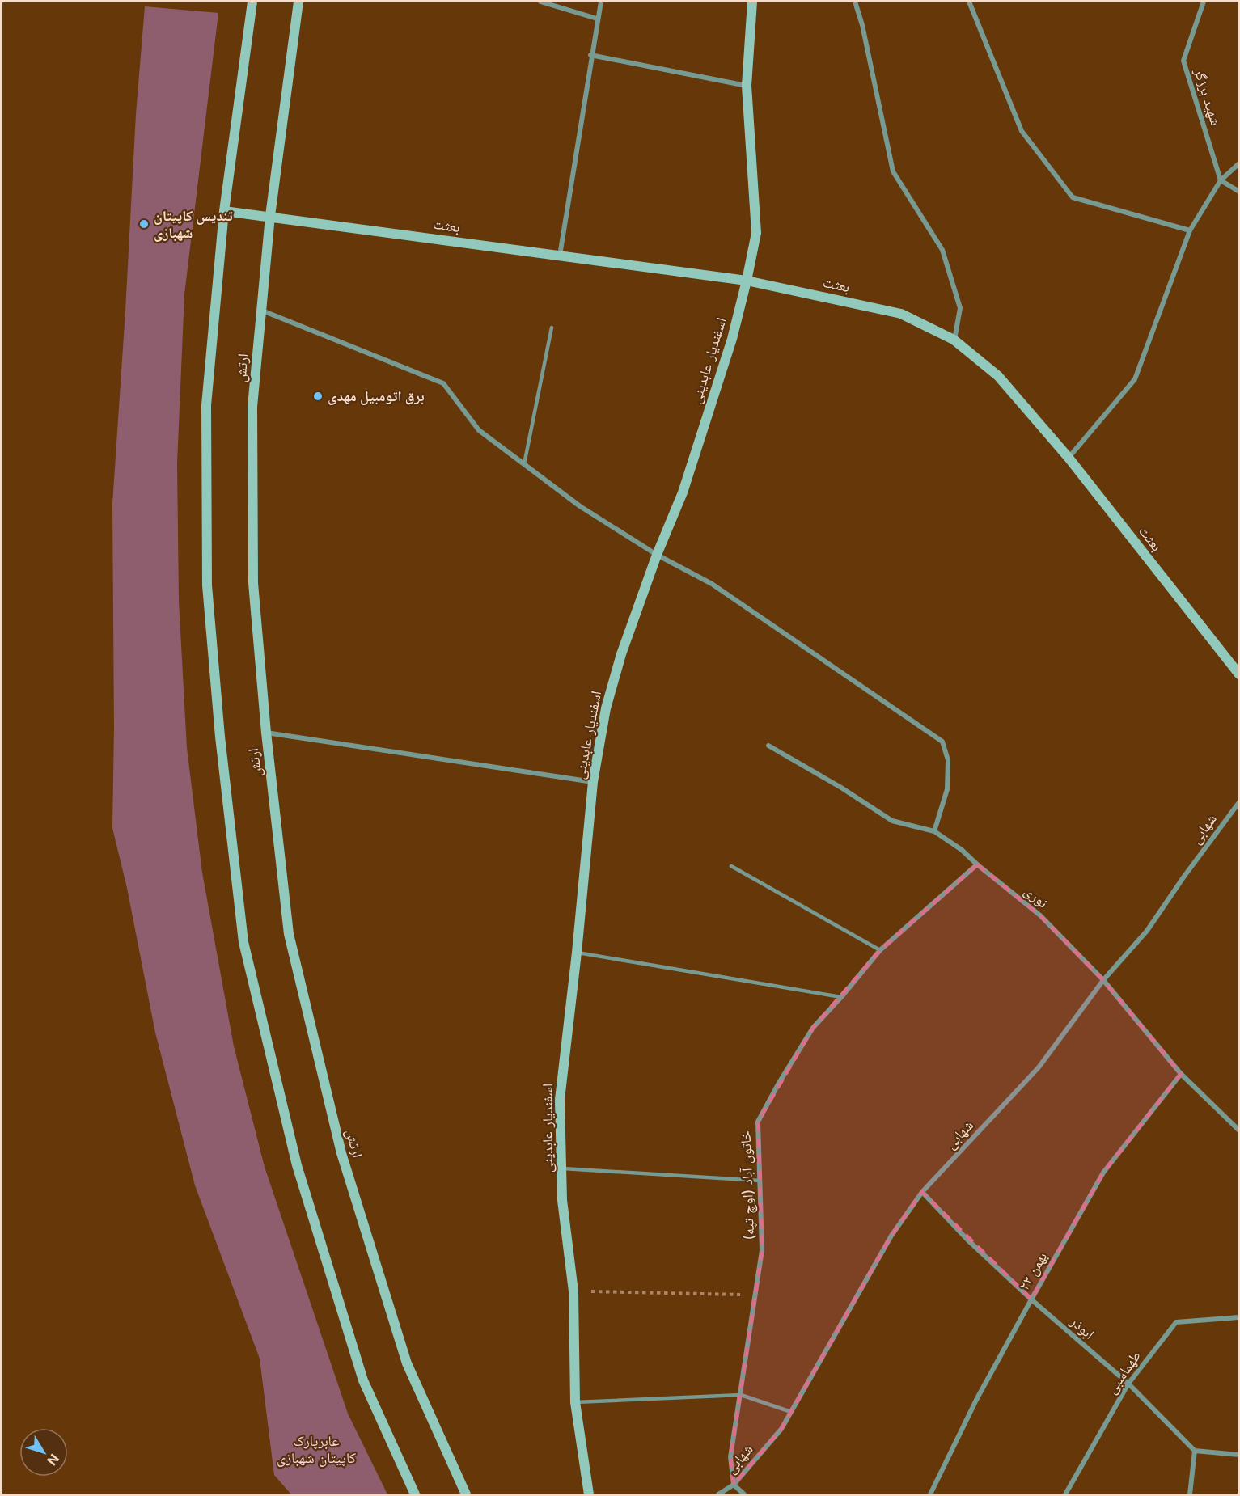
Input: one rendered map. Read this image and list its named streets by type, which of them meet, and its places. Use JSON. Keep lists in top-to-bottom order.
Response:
{
  "streets": {
    "main road": ["بعثت", "اسفندیار عابدینی", "ارتش"],
    "street": [
      "شهید برزگر",
      "شهابی",
      "نوری",
      "خاتون آباد (اوچ تپه)",
      "۲۲ بهمن",
      "ابوذر",
      "طهماسبی"
    ]
  },
  "crossings": [
    ["بعثت", "اسفندیار عابدینی"],
    ["بعثت", "ارتش"],
    ["شهابی", "نوری"],
    ["شهابی", "خاتون آباد (اوچ تپه)"],
    ["شهابی", "ابوذر"],
    ["نوری", "خاتون آباد (اوچ تپه)"],
    ["نوری", "۲۲ بهمن"],
    ["۲۲ بهمن", "ابوذر"],
    ["ابوذر", "طهماسبی"]
  ],
  "parks": ["عابرپارک کاپیتان شهبازی"],
  "places": ["تندیس کاپیتان شهبازی", "برق اتومبیل مهدی"],
  "north": "bottom right"
}
